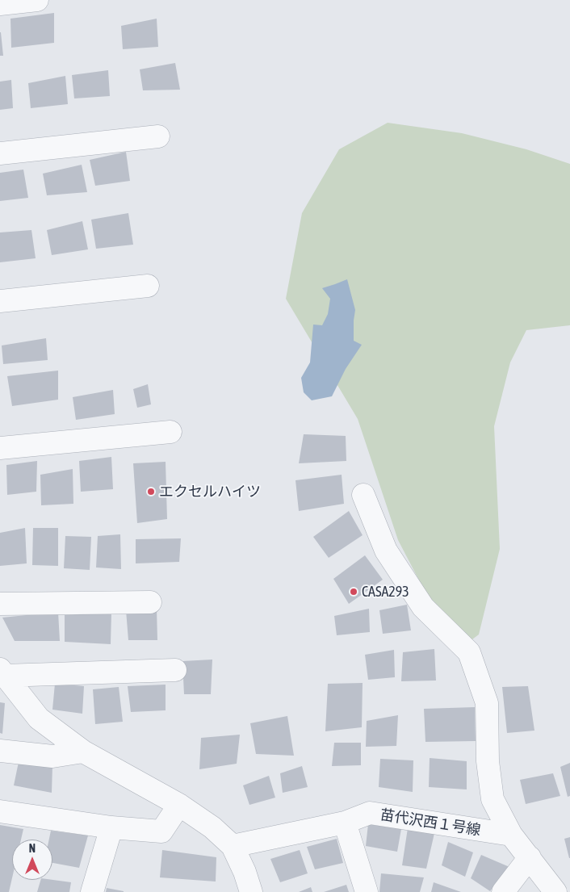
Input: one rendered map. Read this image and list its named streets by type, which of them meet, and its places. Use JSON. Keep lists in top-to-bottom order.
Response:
{
  "streets": {
    "street": ["苗代沢西１号線"]
  },
  "places": ["エクセルハイツ", "CASA293"],
  "north": "top"
}
